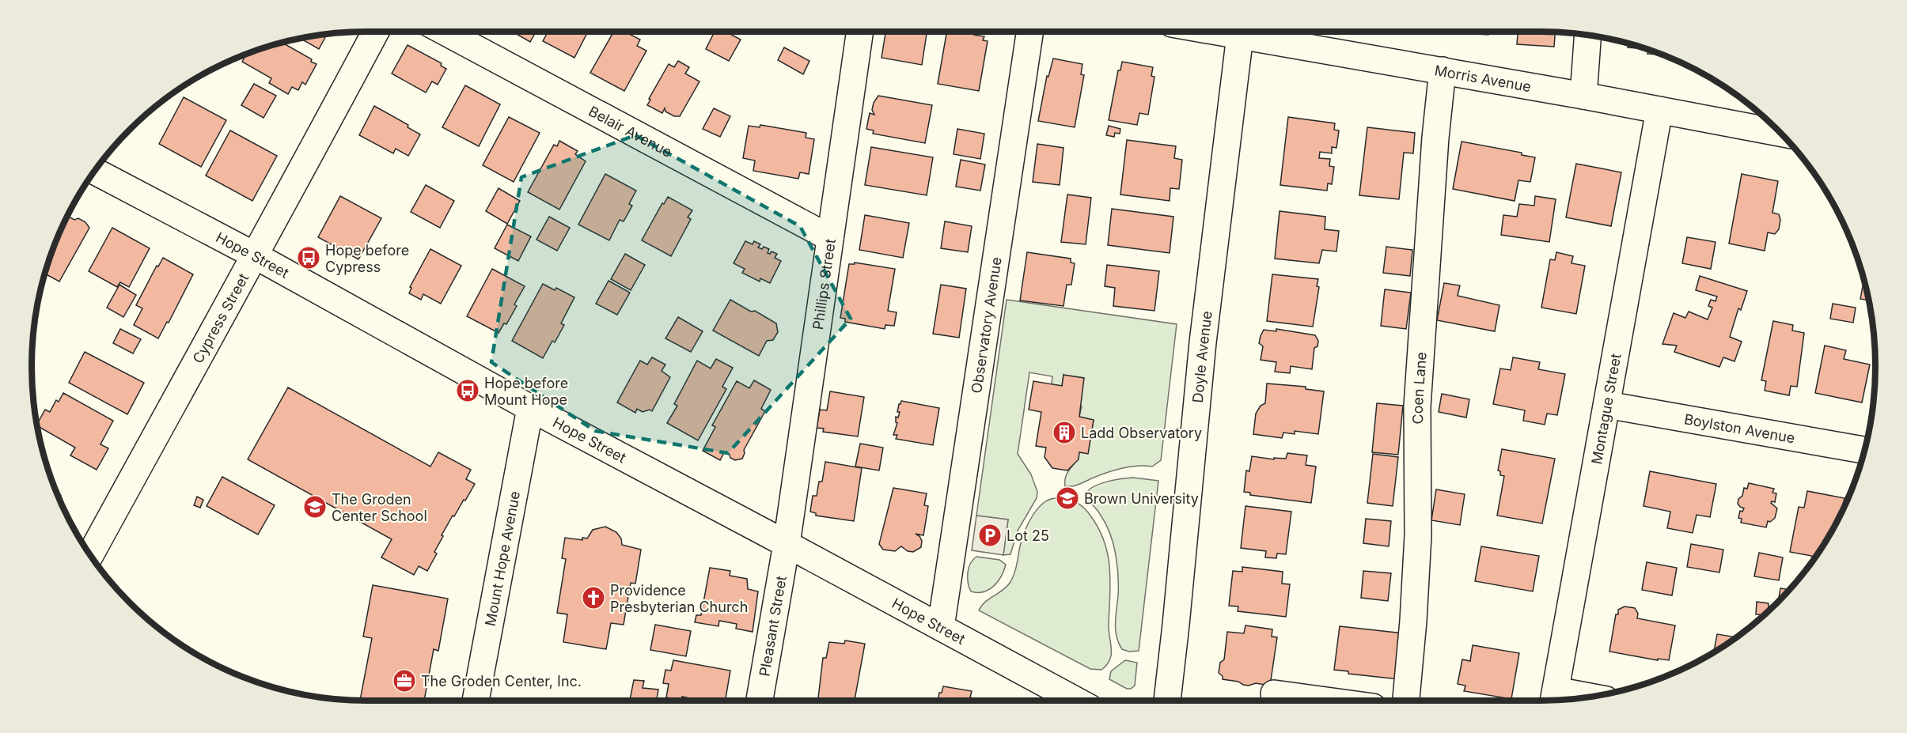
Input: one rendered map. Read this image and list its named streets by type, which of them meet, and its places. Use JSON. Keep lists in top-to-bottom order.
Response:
{
  "streets": {
    "street": [
      "Morris Avenue",
      "Belair Avenue",
      "Hope Street",
      "Phillips Street",
      "Cypress Street",
      "Observatory Avenue",
      "Doyle Avenue",
      "Coen Lane",
      "Montague Street",
      "Boylston Avenue",
      "Mount Hope Avenue",
      "Pleasant Street"
    ]
  },
  "crossings": [
    ["Morris Avenue", "Doyle Avenue"],
    ["Morris Avenue", "Coen Lane"],
    ["Morris Avenue", "Montague Street"],
    ["Belair Avenue", "Phillips Street"],
    ["Hope Street", "Phillips Street"],
    ["Hope Street", "Cypress Street"],
    ["Hope Street", "Observatory Avenue"],
    ["Hope Street", "Mount Hope Avenue"],
    ["Hope Street", "Pleasant Street"],
    ["Phillips Street", "Pleasant Street"],
    ["Montague Street", "Boylston Avenue"]
  ],
  "places": {
    "bus stop": ["Hope before Cypress", "Hope before Mount Hope"],
    "building": ["Ladd Observatory"],
    "school or university": ["Brown University", "The Groden Center School"],
    "parking": ["Lot 25"],
    "church": ["Providence Presbyterian Church"],
    "office": ["The Groden Center, Inc."]
  }
}
